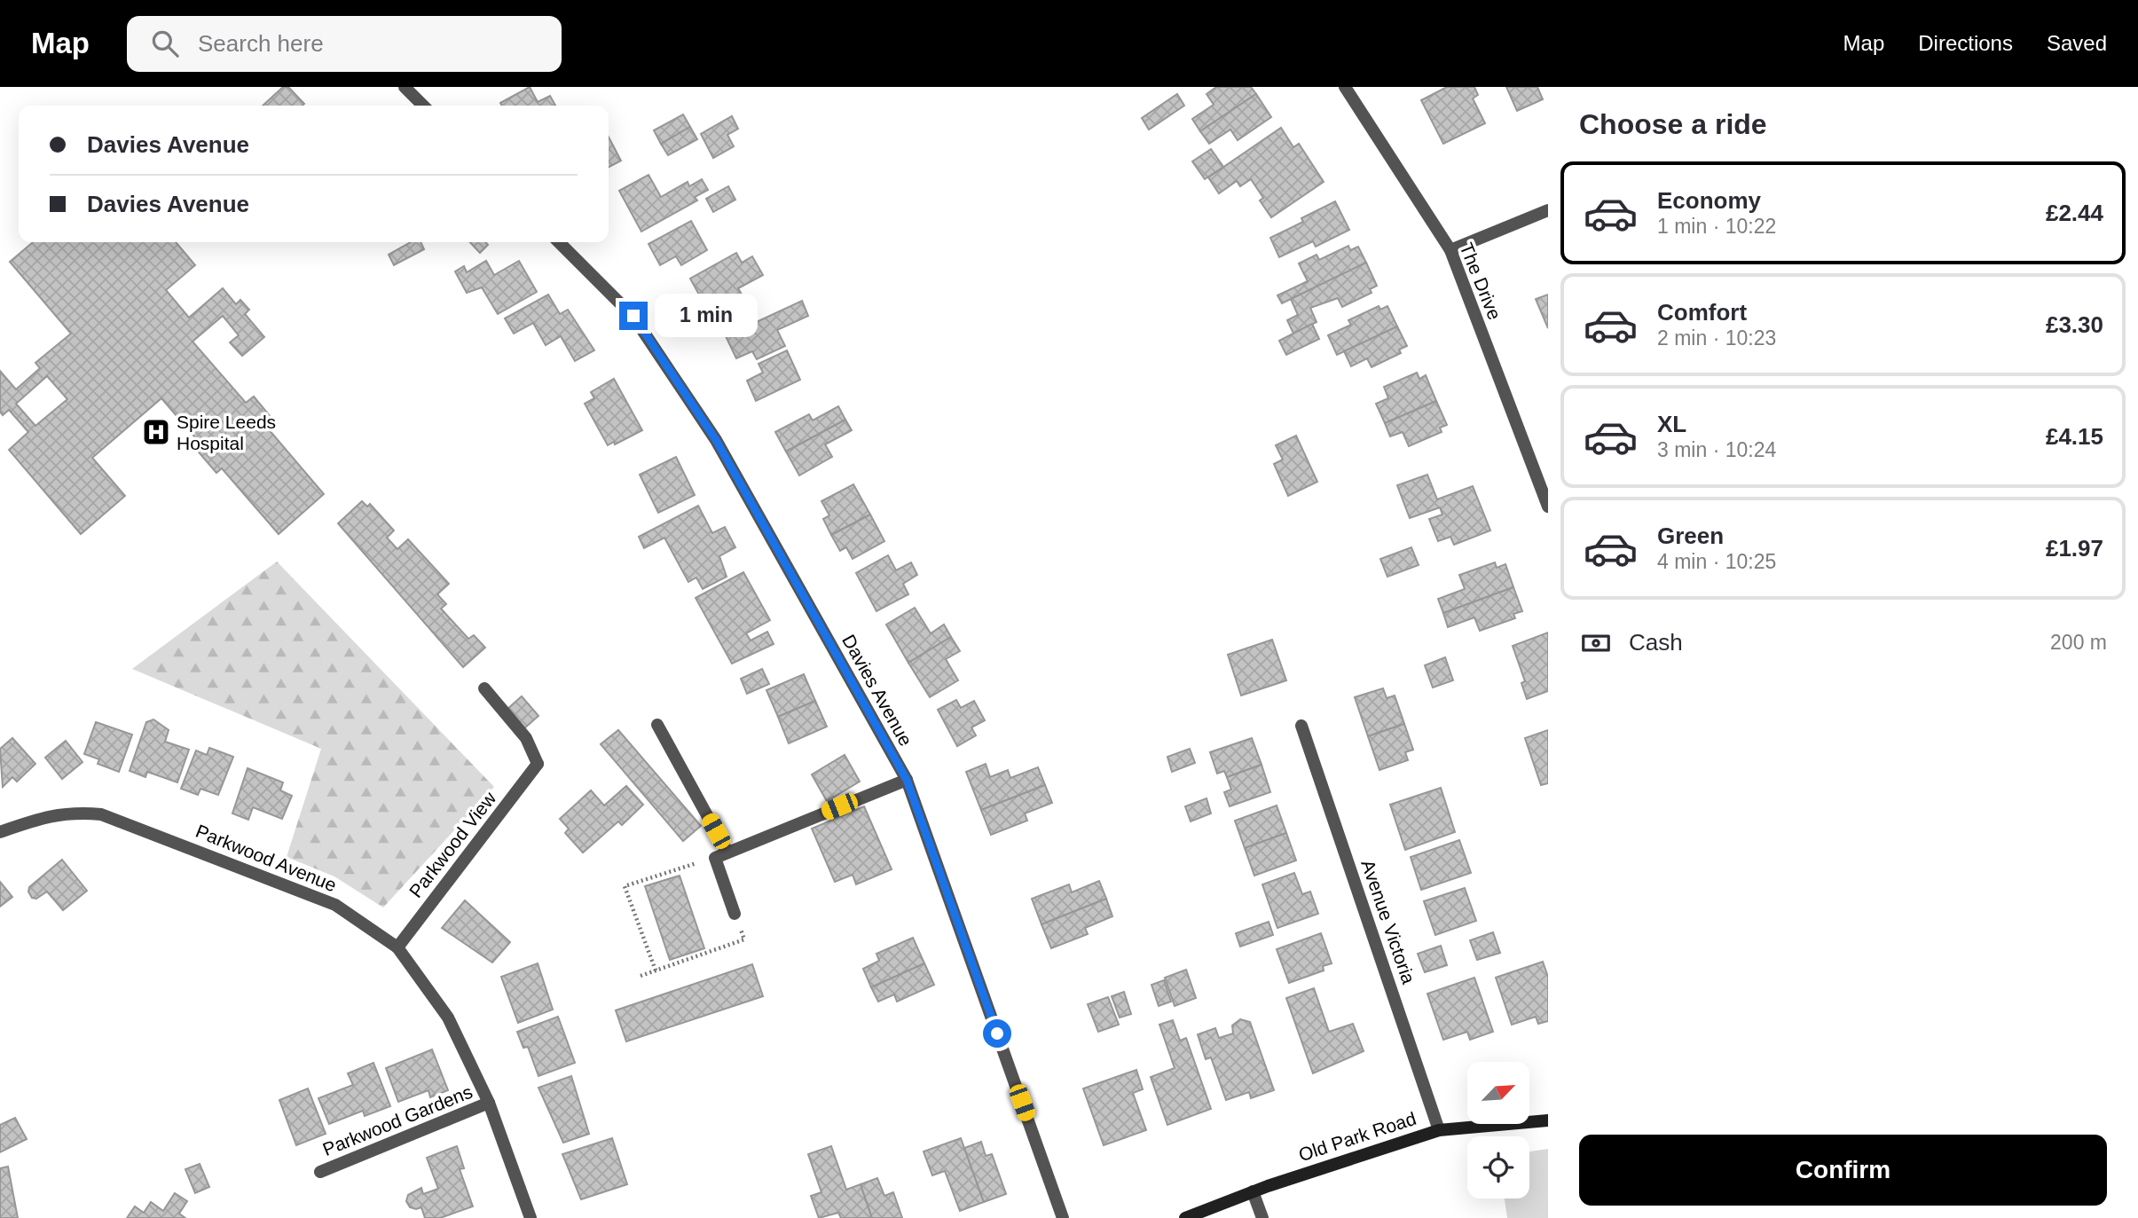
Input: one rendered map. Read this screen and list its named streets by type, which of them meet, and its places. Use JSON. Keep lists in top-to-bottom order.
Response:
{
  "streets": {
    "street": [
      "The Drive",
      "Davies Avenue",
      "Parkwood View",
      "Parkwood Avenue",
      "Avenue Victoria",
      "Parkwood Gardens",
      "Old Park Road"
    ]
  },
  "crossings": [
    ["Parkwood View", "Parkwood Avenue"],
    ["Parkwood Avenue", "Parkwood Gardens"],
    ["Avenue Victoria", "Old Park Road"]
  ],
  "places": {
    "hospital": ["Spire Leeds Hospital"]
  },
  "north": "top right",
  "page": {
    "header": "Map",
    "search": "Search here",
    "nav": ["Map", "Directions", "Saved"],
    "heading": "Choose a ride",
    "banner": ["Davies Avenue", "Davies Avenue"],
    "list": [
      {
        "name": "Economy",
        "note": "1 min · 10:22",
        "value": "£2.44"
      },
      {
        "name": "Comfort",
        "note": "2 min · 10:23",
        "value": "£3.30"
      },
      {
        "name": "XL",
        "note": "3 min · 10:24",
        "value": "£4.15"
      },
      {
        "name": "Green",
        "note": "4 min · 10:25",
        "value": "£1.97"
      }
    ],
    "bubble": "1 min",
    "pay": ["Cash", "200 m"],
    "buttons": "Confirm"
  }
}
